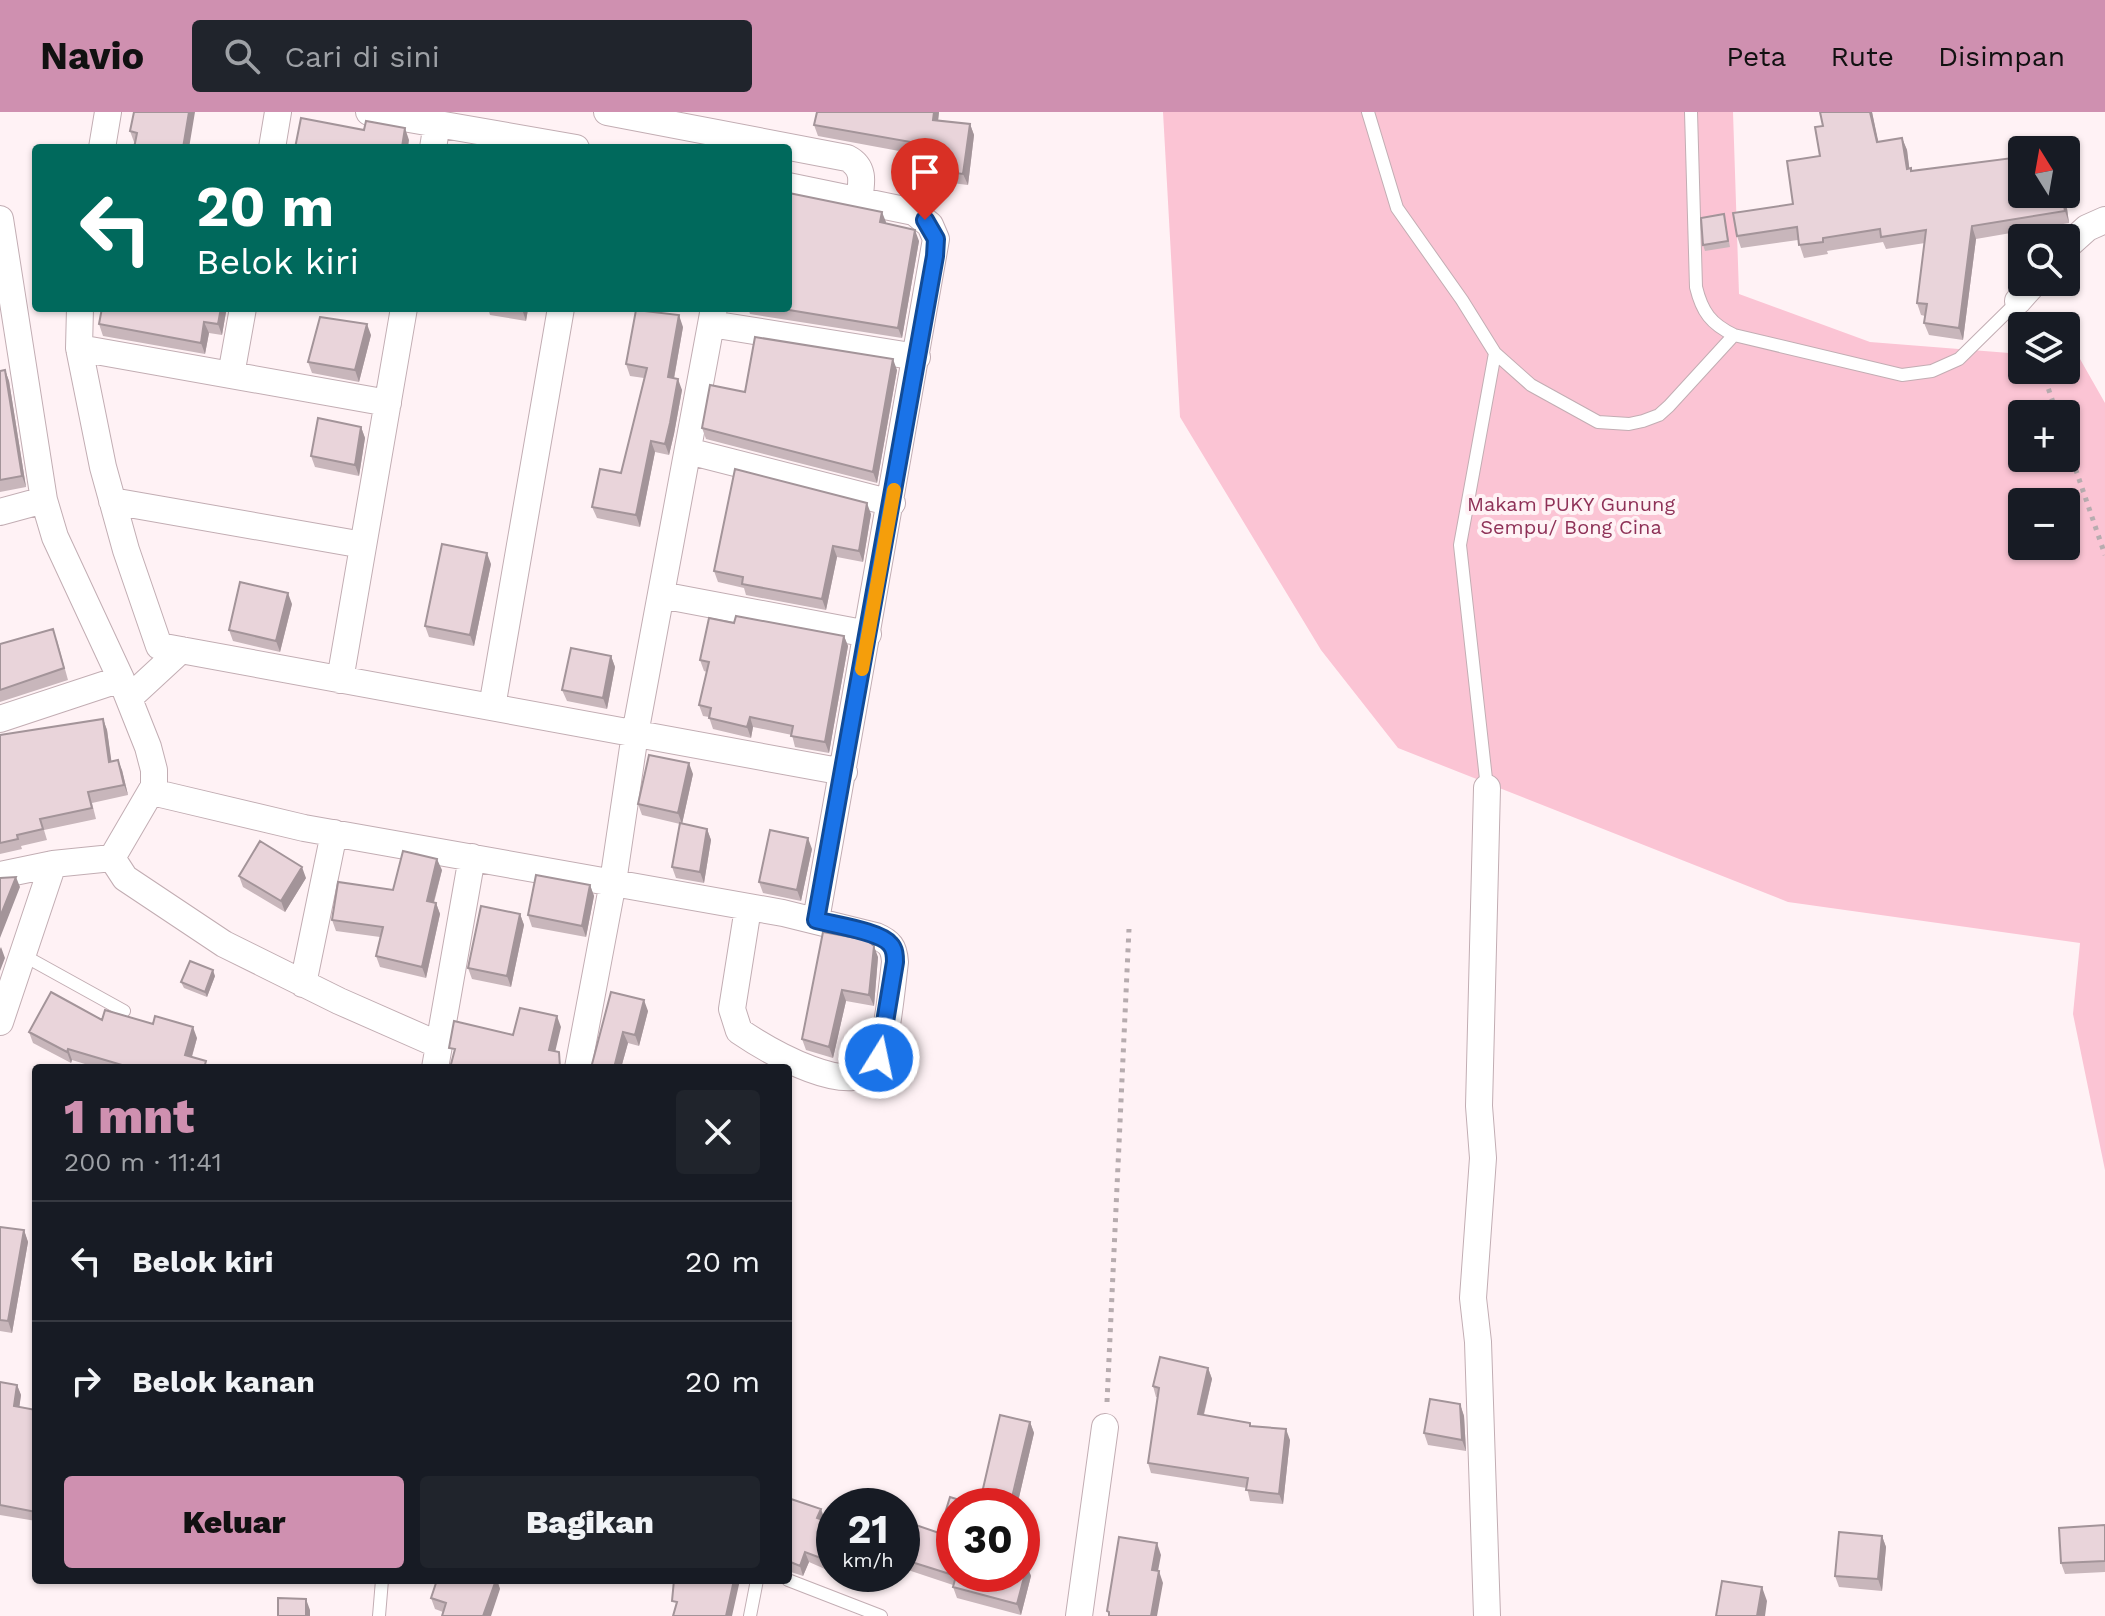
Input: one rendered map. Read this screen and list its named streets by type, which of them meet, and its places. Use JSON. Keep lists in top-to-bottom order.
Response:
{
  "parks": ["Makam PUKY Gunung Sempu/ Bong Cina"],
  "north": "top",
  "page": {
    "header": "Navio",
    "search": "Cari di sini",
    "nav": ["Peta", "Rute", "Disimpan"],
    "map_buttons": ["+", "−"],
    "turn": ["20 m", "Belok kiri"],
    "heading": ["1 mnt", "200 m · 11:41"],
    "list": [
      {
        "name": "Belok kiri",
        "value": "20 m"
      },
      {
        "name": "Belok kanan",
        "value": "20 m"
      }
    ],
    "buttons": ["Keluar", "Bagikan"],
    "speed": "21 km/h",
    "limit": "30"
  }
}
